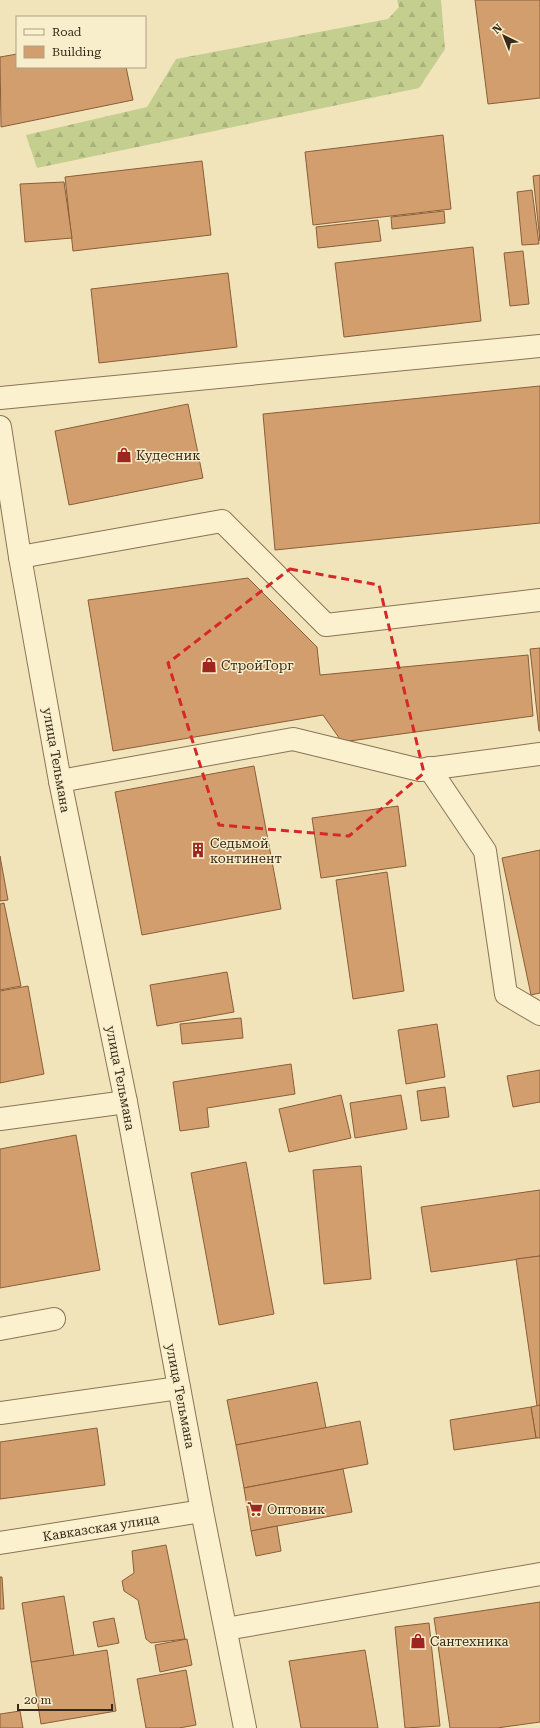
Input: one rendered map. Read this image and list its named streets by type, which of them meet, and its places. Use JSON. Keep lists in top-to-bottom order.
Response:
{
  "streets": {
    "street": ["улица Тельмана", "Кавказская улица"]
  },
  "crossings": [
    ["улица Тельмана", "Кавказская улица"]
  ],
  "places": {
    "shop": ["Кудесник", "СтройТорг", "Сантехника"],
    "building": ["Седьмой континент"],
    "supermarket": ["Оптовик"]
  },
  "legend": ["Road", "Building"],
  "scale_bar": "20 m",
  "north": "top left"
}
